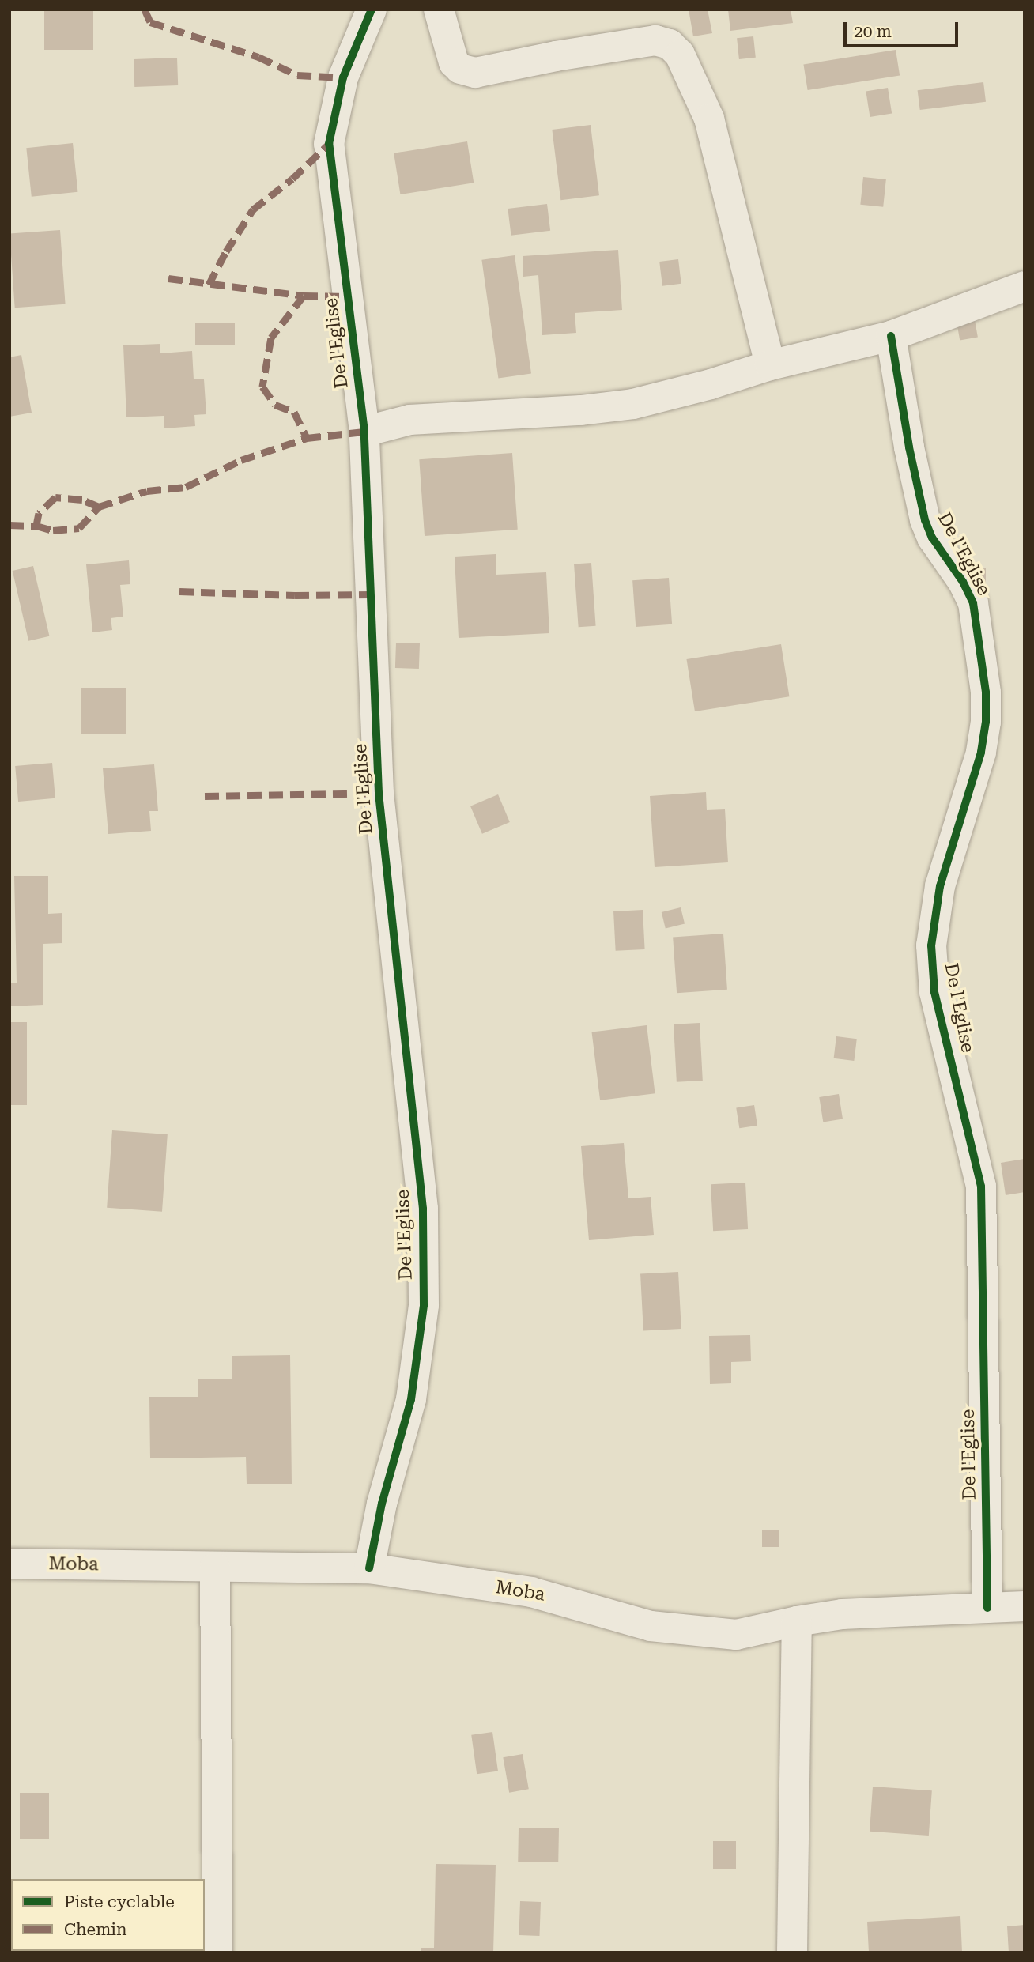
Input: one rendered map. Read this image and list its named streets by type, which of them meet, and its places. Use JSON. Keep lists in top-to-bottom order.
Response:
{
  "streets": {
    "street": ["De l'Eglise", "Moba"]
  },
  "crossings": [
    ["De l'Eglise", "Moba"]
  ],
  "legend": ["Piste cyclable", "Chemin"],
  "scale_bar": "20 m"
}
